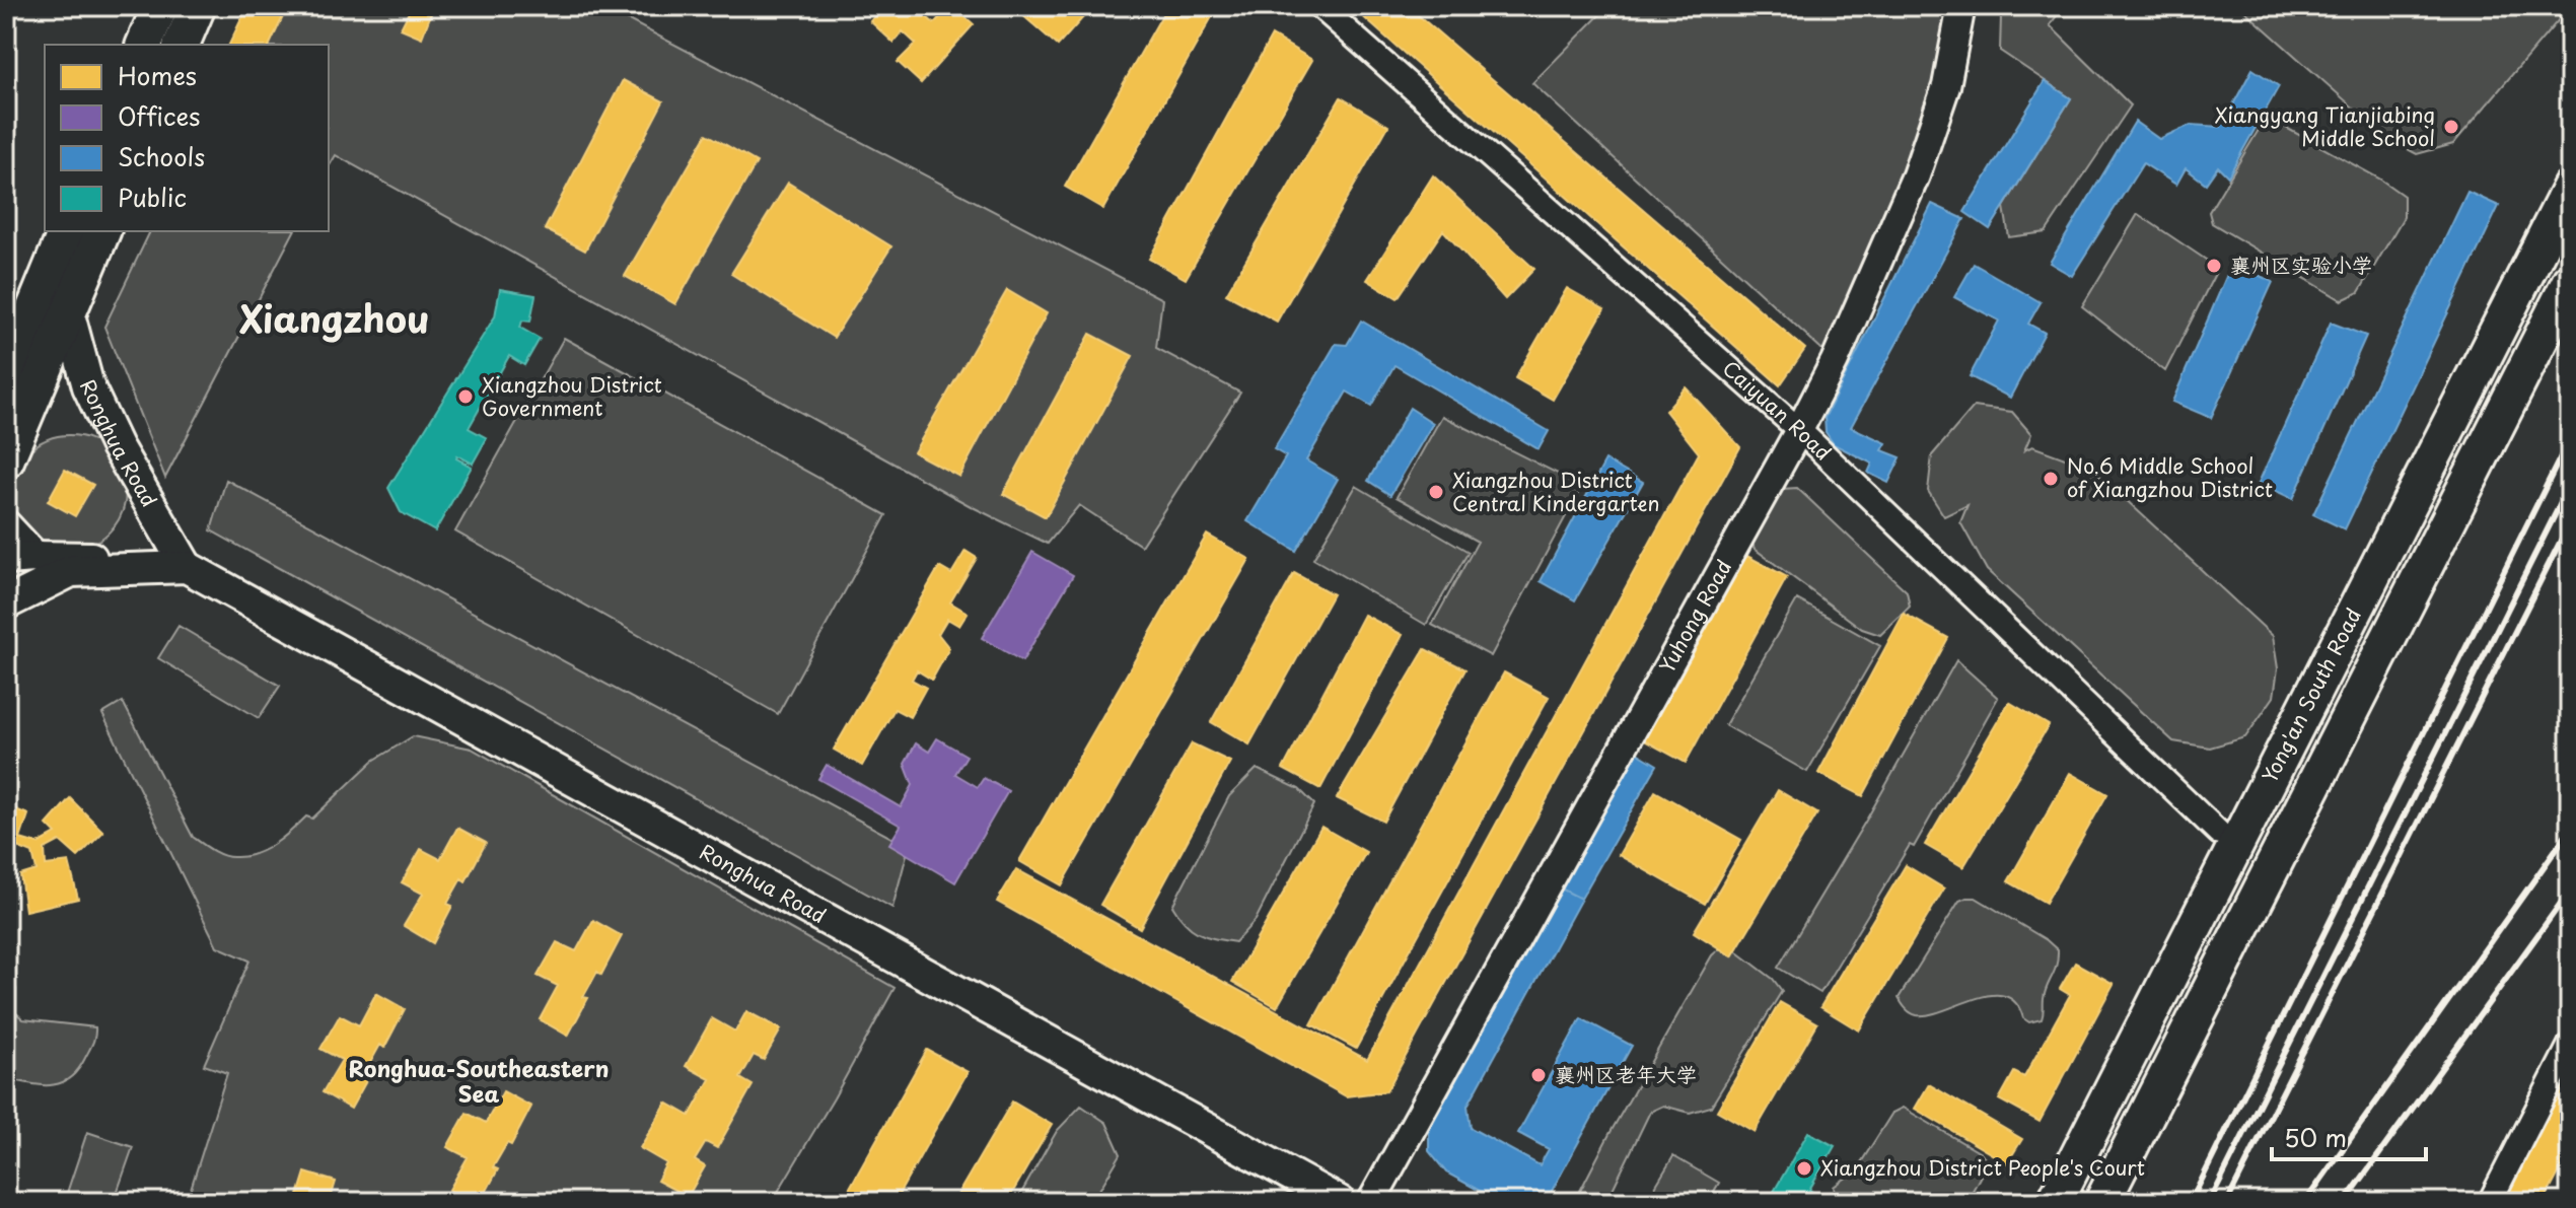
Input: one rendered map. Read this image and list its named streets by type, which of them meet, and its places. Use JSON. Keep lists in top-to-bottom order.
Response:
{
  "streets": {
    "main road": ["Ronghua Road", "Yong'an South Road"],
    "street": ["Caiyuan Road", "Yuhong Road"]
  },
  "crossings": [
    ["Caiyuan Road", "Yuhong Road"]
  ],
  "districts": ["Xiangzhou", "Ronghua-Southeastern Sea"],
  "places": [
    "Xiangyang Tianjiabing Middle School",
    "襄州区实验小学",
    "Xiangzhou District Government",
    "No.6 Middle School of Xiangzhou District",
    "Xiangzhou District Central Kindergarten",
    "襄州区老年大学",
    "Xiangzhou District People's Court"
  ],
  "legend": [
    "Homes",
    "Offices",
    "Schools",
    "Public"
  ],
  "scale_bar": "50 m"
}
